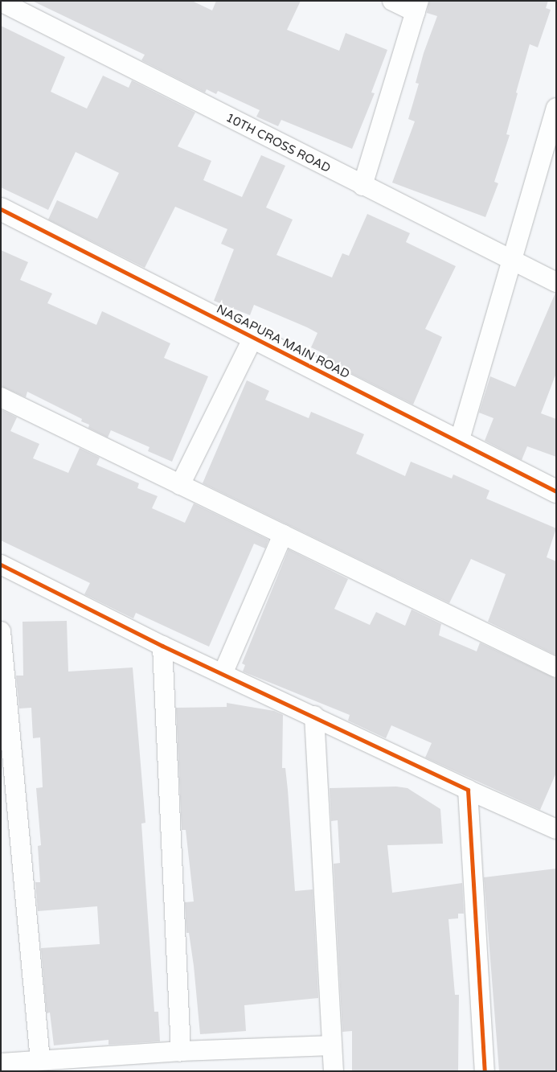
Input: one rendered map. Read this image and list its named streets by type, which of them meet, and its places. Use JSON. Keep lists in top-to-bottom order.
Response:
{
  "streets": {
    "street": ["10TH CROSS ROAD", "NAGAPURA MAIN ROAD"]
  }
}
